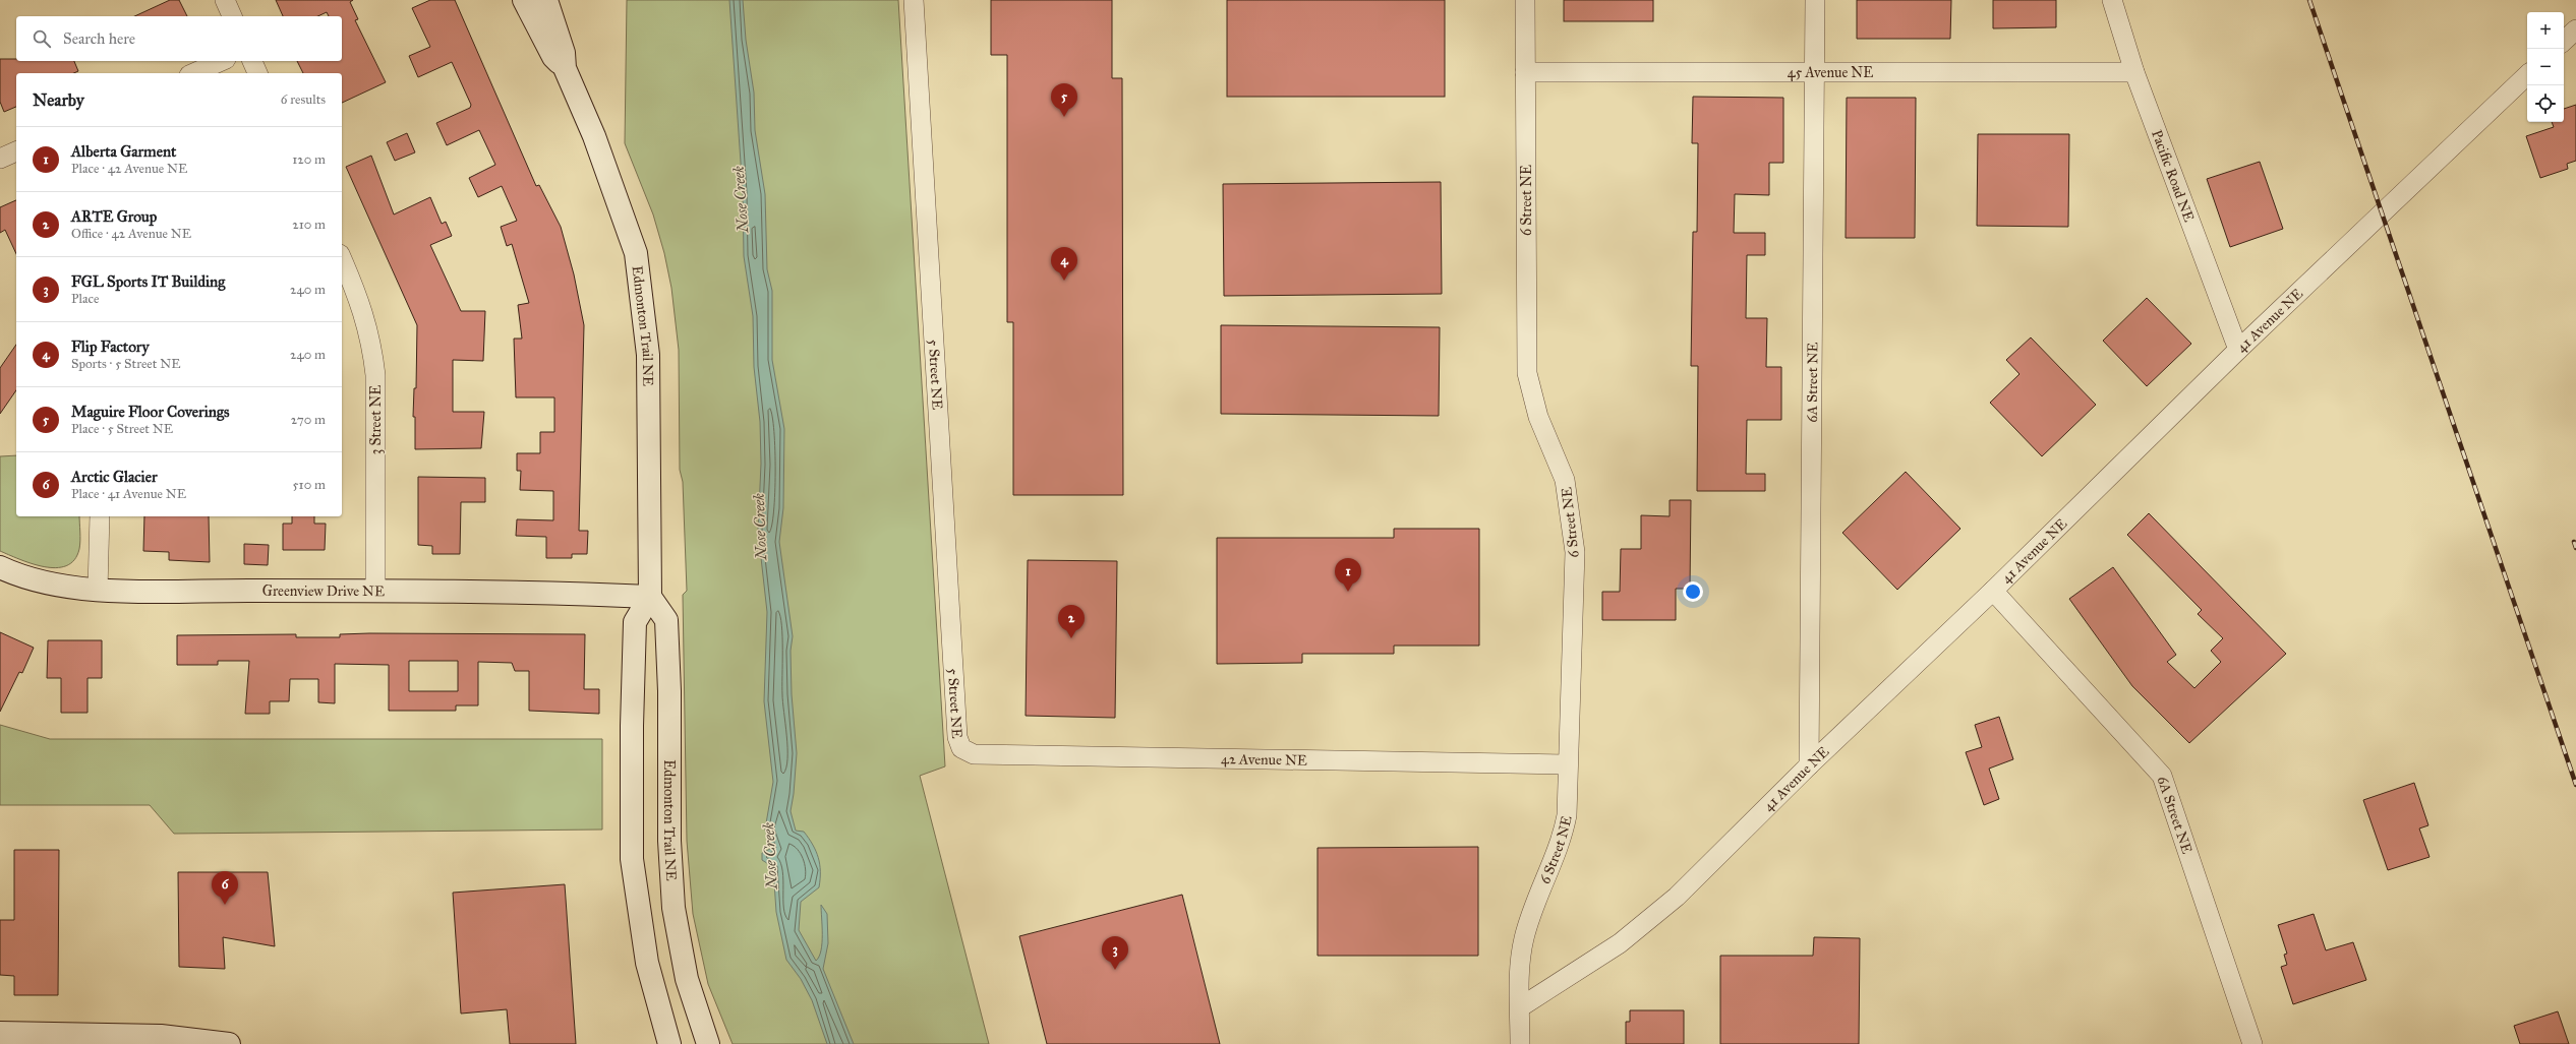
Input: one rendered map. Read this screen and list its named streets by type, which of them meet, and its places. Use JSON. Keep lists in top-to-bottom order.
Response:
{
  "streets": {
    "main road": ["Edmonton Trail NE", "Greenview Drive NE"],
    "street": [
      "45 Avenue NE",
      "Pacific Road NE",
      "6 Street NE",
      "41 Avenue NE",
      "5 Street NE",
      "6A Street NE",
      "3 Street NE",
      "42 Avenue NE"
    ]
  },
  "crossings": [
    ["45 Avenue NE", "Pacific Road NE"],
    ["45 Avenue NE", "6 Street NE"],
    ["45 Avenue NE", "6A Street NE"],
    ["Pacific Road NE", "41 Avenue NE"],
    ["6 Street NE", "41 Avenue NE"],
    ["6 Street NE", "42 Avenue NE"],
    ["41 Avenue NE", "6A Street NE"],
    ["Edmonton Trail NE", "Greenview Drive NE"],
    ["5 Street NE", "42 Avenue NE"],
    ["3 Street NE", "Greenview Drive NE"]
  ],
  "water": ["Nose Creek"],
  "page": {
    "map_buttons": ["+", "−"],
    "search": "Search here",
    "heading": ["Nearby", "6 results"],
    "pins": [
      "5",
      "4",
      "1",
      "2",
      "6",
      "3"
    ],
    "list": [
      {
        "mark": "1",
        "name": "Alberta Garment",
        "note": "Place · 42 Avenue NE",
        "value": "120 m"
      },
      {
        "mark": "2",
        "name": "ARTE Group",
        "note": "Office · 42 Avenue NE",
        "value": "210 m"
      },
      {
        "mark": "3",
        "name": "FGL Sports IT Building",
        "note": "Place",
        "value": "240 m"
      },
      {
        "mark": "4",
        "name": "Flip Factory",
        "note": "Sports · 5 Street NE",
        "value": "240 m"
      },
      {
        "mark": "5",
        "name": "Maguire Floor Coverings",
        "note": "Place · 5 Street NE",
        "value": "270 m"
      },
      {
        "mark": "6",
        "name": "Arctic Glacier",
        "note": "Place · 41 Avenue NE",
        "value": "510 m"
      }
    ]
  }
}
